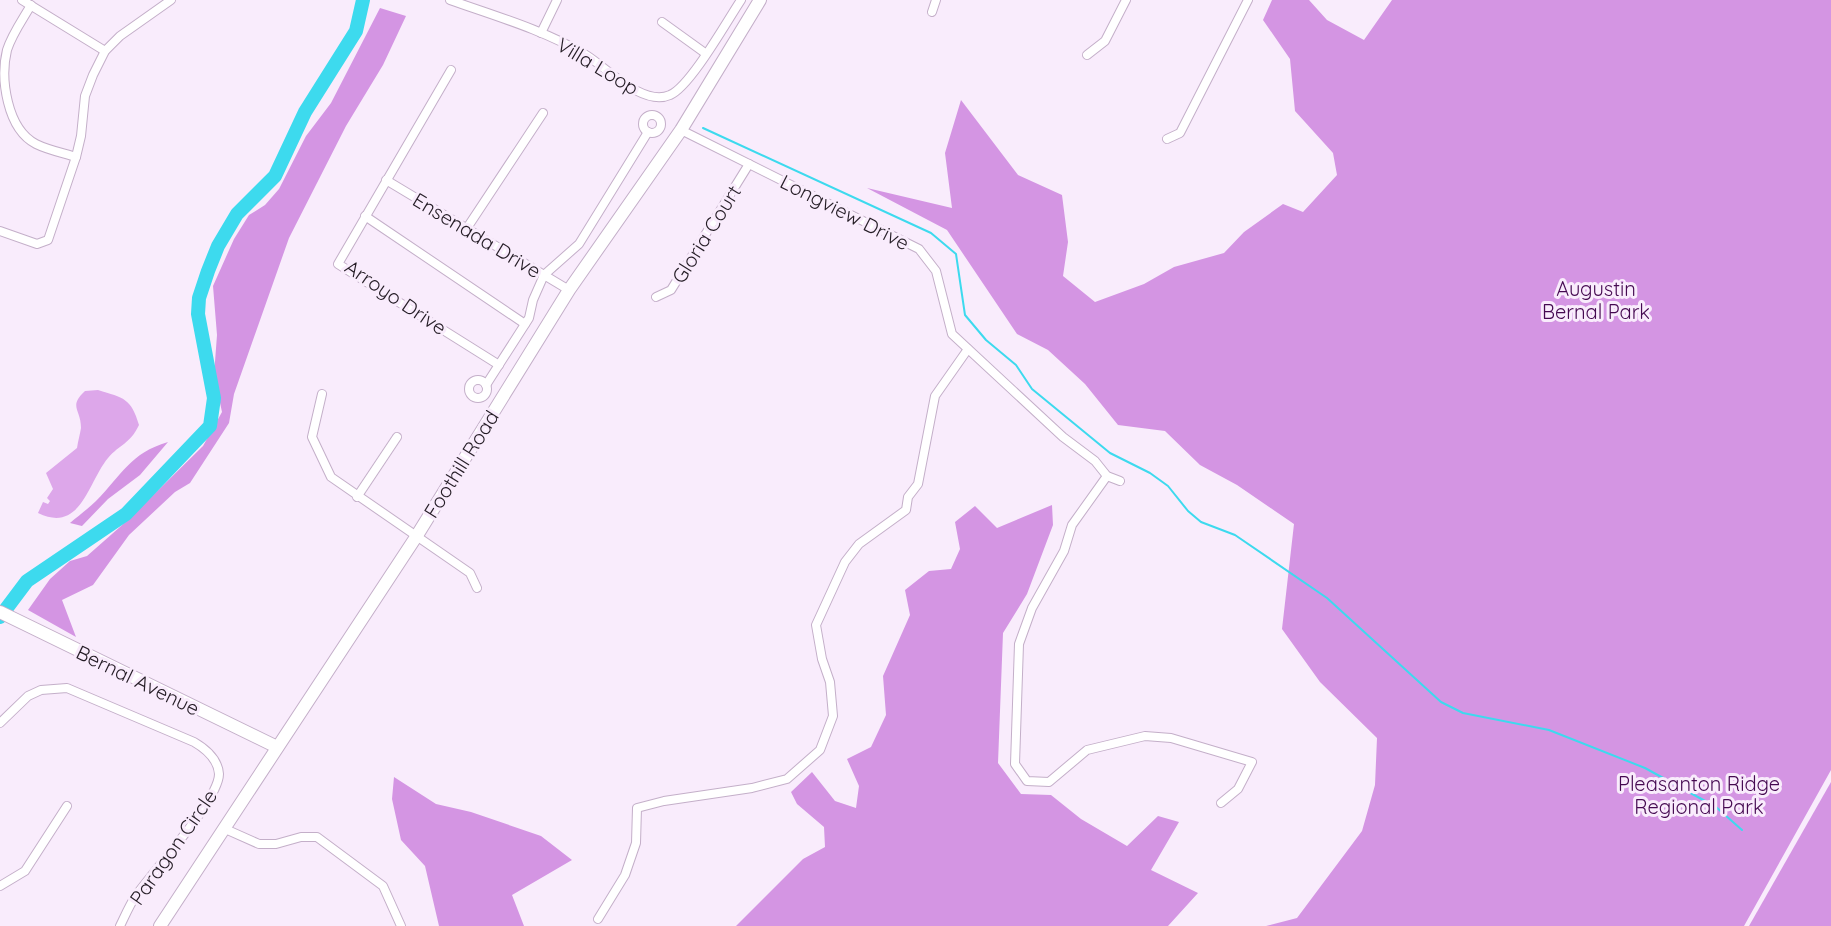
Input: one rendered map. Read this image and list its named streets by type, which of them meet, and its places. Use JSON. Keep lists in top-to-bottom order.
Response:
{
  "streets": {
    "main road": ["Foothill Road", "Bernal Avenue"],
    "street": [
      "Villa Loop",
      "Longview Drive",
      "Gloria Court",
      "Ensenada Drive",
      "Arroyo Drive",
      "Paragon Circle"
    ]
  },
  "crossings": [
    ["Longview Drive", "Gloria Court"],
    ["Longview Drive", "Foothill Road"],
    ["Ensenada Drive", "Arroyo Drive"],
    ["Ensenada Drive", "Foothill Road"],
    ["Foothill Road", "Bernal Avenue"]
  ],
  "parks": ["Augustin Bernal Park", "Pleasanton Ridge Regional Park"]
}
